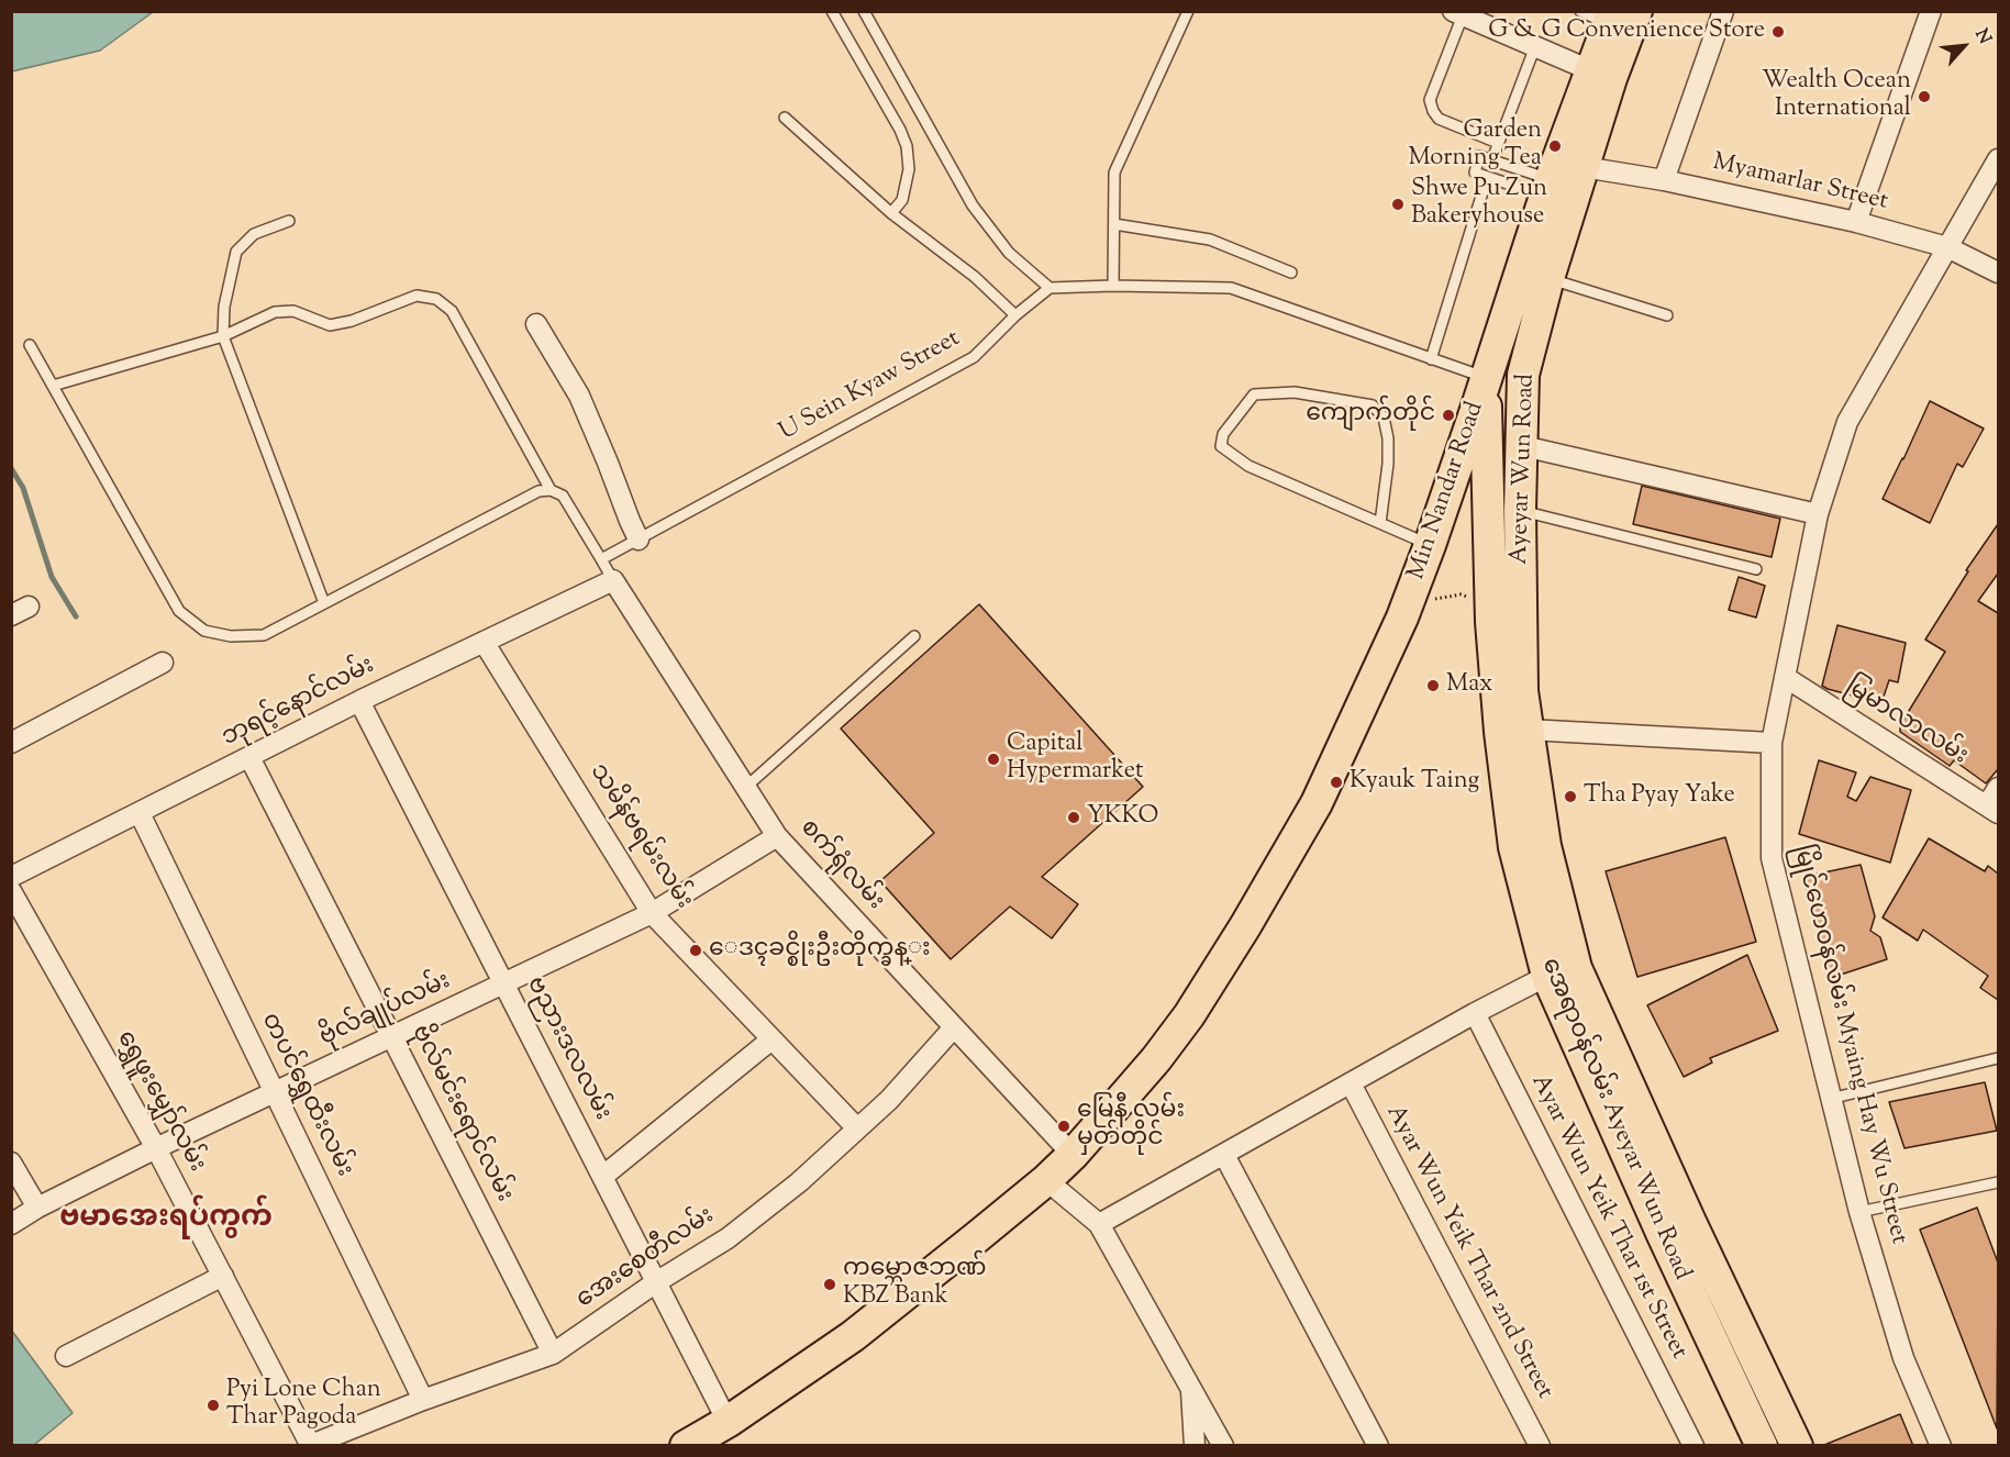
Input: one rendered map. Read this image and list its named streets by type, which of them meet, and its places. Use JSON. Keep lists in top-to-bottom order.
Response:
{
  "streets": {
    "main road": ["Ayeyar Wun Road", "Min Nandar Road", "အေရာဝန်လမ်း Ayeyar Wun Road"],
    "street": [
      "Myamarlar Street",
      "ဘုရင့်နောင်လမ်း",
      "မြမာလာလမ်း",
      "သမိန်ဗရမ်းလမ်း",
      "စက်ရုံလမ်း",
      "ဗိုလ်ချုပ်လမ်း",
      "မြိုင်ဟေဝန်လမ်း Myaing Hay Wu Street",
      "ဗညားဒလလမ်း",
      "တပင်ရွှေထီးလမ်း",
      "ရွှေဖူးမျှော်လမ်း",
      "ဗိုလ်မင်းရောင်လမ်း",
      "Ayar Wun Yeik Thar 1st Street",
      "Ayar Wun Yeik Thar 2nd Street",
      "အေးစေတီလမ်း"
    ],
    "lane": ["U Sein Kyaw Street"]
  },
  "crossings": [
    ["Myamarlar Street", "Ayeyar Wun Road"],
    ["Myamarlar Street", "မြိုင်ဟေဝန်လမ်း Myaing Hay Wu Street"],
    ["Ayeyar Wun Road", "Min Nandar Road"],
    ["Ayeyar Wun Road", "အေရာဝန်လမ်း Ayeyar Wun Road"],
    ["Min Nandar Road", "စက်ရုံလမ်း"],
    ["Min Nandar Road", "ဗညားဒလလမ်း"],
    ["ဘုရင့်နောင်လမ်း", "သမိန်ဗရမ်းလမ်း"],
    ["ဘုရင့်နောင်လမ်း", "စက်ရုံလမ်း"],
    ["ဘုရင့်နောင်လမ်း", "ဗညားဒလလမ်း"],
    ["ဘုရင့်နောင်လမ်း", "တပင်ရွှေထီးလမ်း"],
    ["ဘုရင့်နောင်လမ်း", "ဗိုလ်မင်းရောင်လမ်း"],
    ["မြမာလာလမ်း", "မြိုင်ဟေဝန်လမ်း Myaing Hay Wu Street"],
    ["သမိန်ဗရမ်းလမ်း", "ဗိုလ်ချုပ်လမ်း"],
    ["သမိန်ဗရမ်းလမ်း", "အေးစေတီလမ်း"],
    ["စက်ရုံလမ်း", "ဗိုလ်ချုပ်လမ်း"],
    ["စက်ရုံလမ်း", "အေးစေတီလမ်း"],
    ["ဗိုလ်ချုပ်လမ်း", "ဗညားဒလလမ်း"],
    ["ဗိုလ်ချုပ်လမ်း", "တပင်ရွှေထီးလမ်း"],
    ["ဗိုလ်ချုပ်လမ်း", "ရွှေဖူးမျှော်လမ်း"],
    ["ဗိုလ်ချုပ်လမ်း", "ဗိုလ်မင်းရောင်လမ်း"],
    ["ဗညားဒလလမ်း", "အေးစေတီလမ်း"],
    ["တပင်ရွှေထီးလမ်း", "အေးစေတီလမ်း"],
    ["ရွှေဖူးမျှော်လမ်း", "အေးစေတီလမ်း"],
    ["ဗိုလ်မင်းရောင်လမ်း", "အေးစေတီလမ်း"]
  ],
  "districts": ["ဗမာအေးရပ်ကွက်"],
  "places": [
    "G & G Convenience Store",
    "Wealth Ocean International",
    "Garden Morning Tea",
    "Shwe Pu Zun Bakeryhouse",
    "ကျောက်တိုင်",
    "Max",
    "Capital Hypermarket",
    "Kyauk Taing",
    "Tha Pyay Yake",
    "YKKO",
    "ေဒၚခင္စိုးဦးတိုက္ခန္း",
    "မြေနီ လမ်း မှတ်တိုင်",
    "ကမ္ဘောဇဘဏ် KBZ Bank",
    "Pyi Lone Chan Thar Pagoda"
  ],
  "north": "top right"
}
